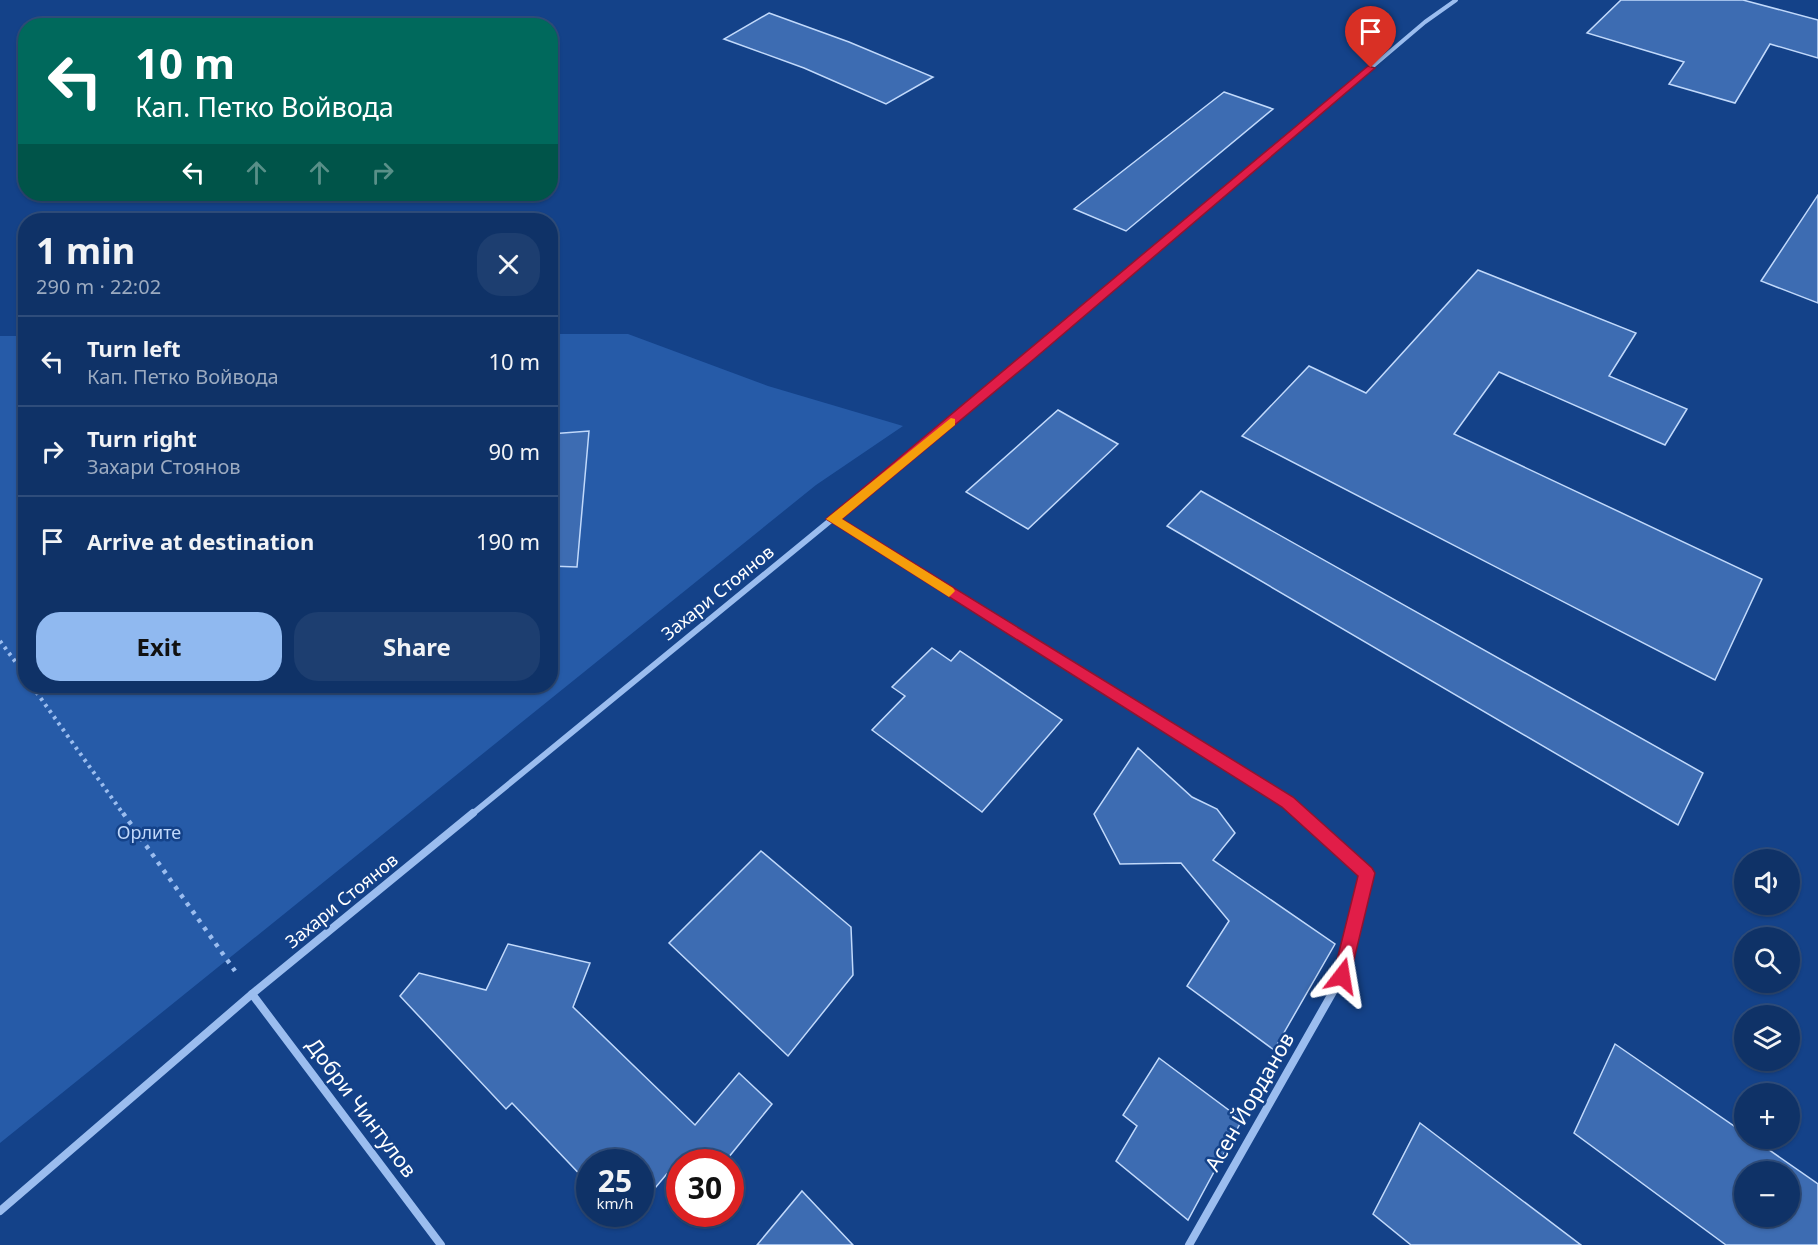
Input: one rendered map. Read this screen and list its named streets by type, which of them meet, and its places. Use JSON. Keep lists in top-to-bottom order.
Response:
{
  "streets": {
    "street": ["Захари Стоянов", "Асен Йорданов", "Добри Чинтулов"]
  },
  "crossings": [
    ["Захари Стоянов", "Асен Йорданов"],
    ["Захари Стоянов", "Добри Чинтулов"]
  ],
  "parks": ["Орлите"],
  "page": {
    "turn": ["10 m", "Кап. Петко Войвода"],
    "heading": ["1 min", "290 m · 22:02"],
    "list": [
      {
        "name": "Turn left",
        "note": "Кап. Петко Войвода",
        "value": "10 m"
      },
      {
        "name": "Turn right",
        "note": "Захари Стоянов",
        "value": "90 m"
      },
      {
        "name": "Arrive at destination",
        "value": "190 m"
      }
    ],
    "buttons": ["Exit", "Share"],
    "map_buttons": ["+", "−"],
    "speed": "25 km/h",
    "limit": "30"
  }
}
